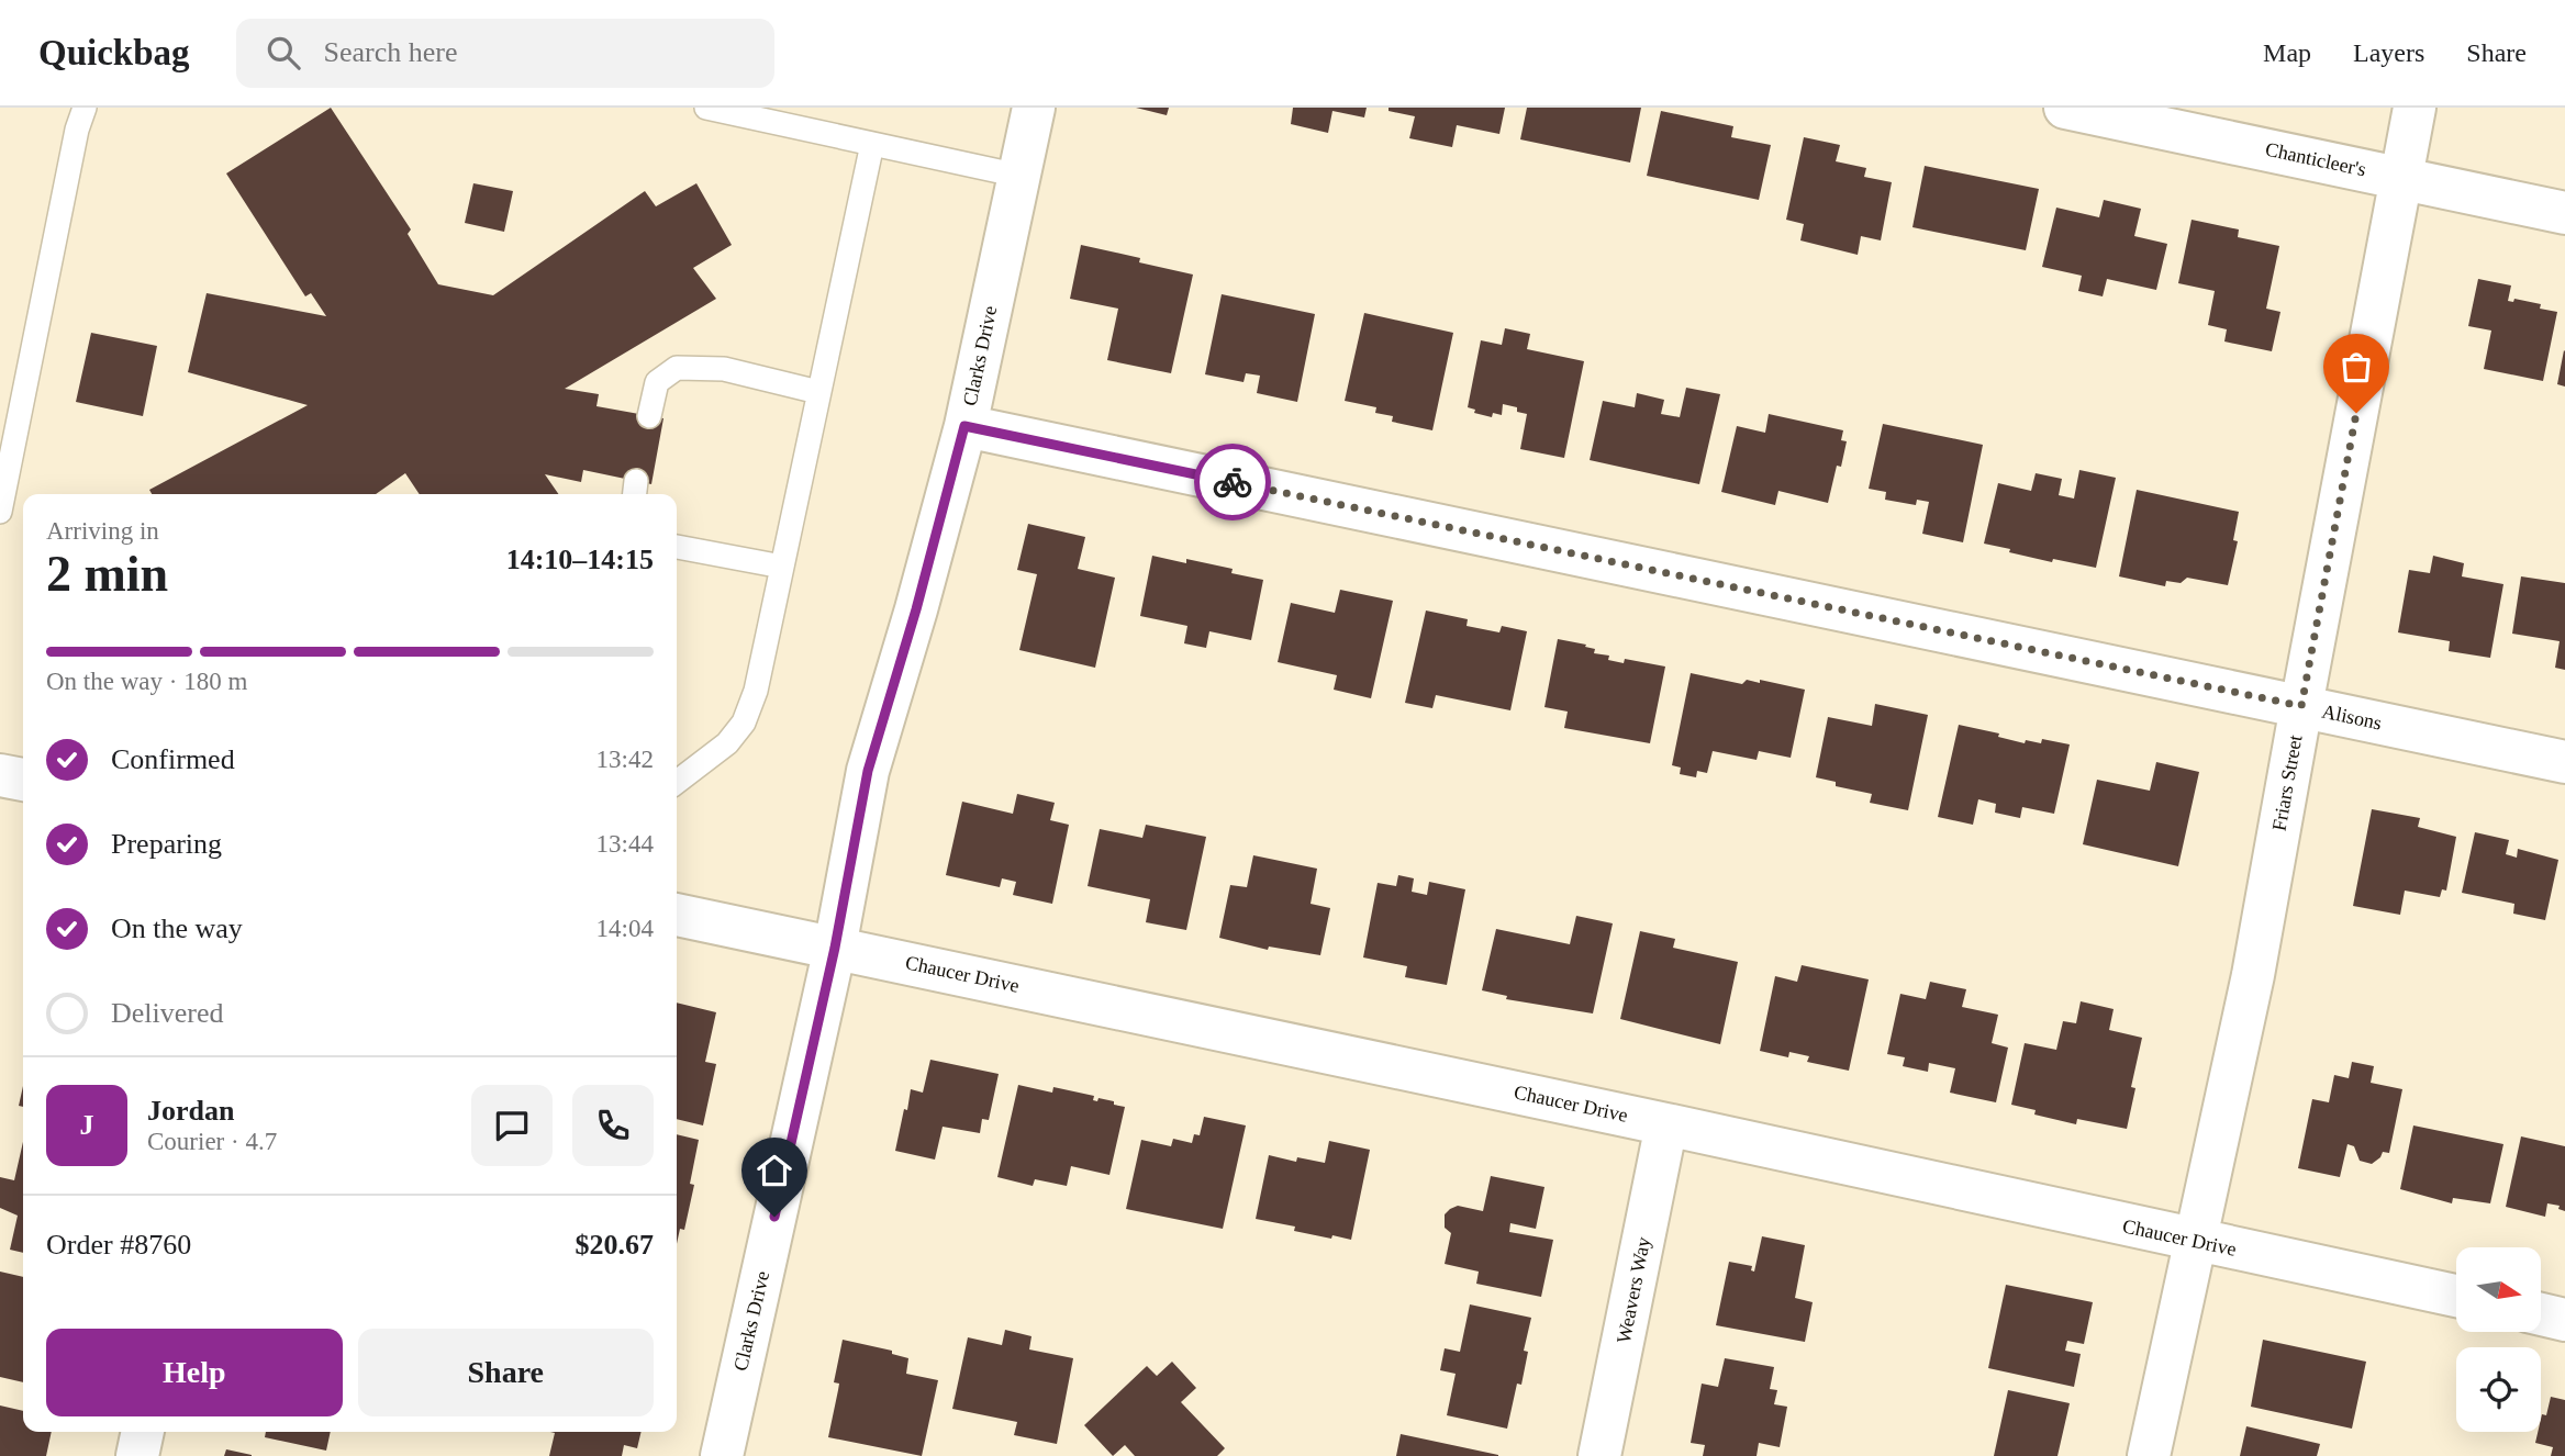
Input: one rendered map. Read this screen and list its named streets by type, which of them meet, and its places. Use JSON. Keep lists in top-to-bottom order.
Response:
{
  "streets": {
    "street": [
      "Chanticleer's",
      "Clarks Drive",
      "Alisons",
      "Friars Street",
      "Chaucer Drive",
      "Weavers Way"
    ]
  },
  "crossings": [
    ["Chanticleer's", "Friars Street"],
    ["Clarks Drive", "Alisons"],
    ["Clarks Drive", "Chaucer Drive"],
    ["Alisons", "Friars Street"],
    ["Friars Street", "Chaucer Drive"],
    ["Chaucer Drive", "Weavers Way"]
  ],
  "north": "right",
  "page": {
    "header": "Quickbag",
    "search": "Search here",
    "nav": ["Map", "Layers", "Share"],
    "heading": ["2 min", "Arriving in", "14:10–14:15"],
    "panel": [
      "Jordan",
      "Courier · 4.7",
      "Order #8760",
      "$20.67"
    ],
    "bar": "On the way · 180 m",
    "list": [
      ["Confirmed", "13:42"],
      ["Preparing", "13:44"],
      ["On the way", "14:04"],
      "Delivered"
    ],
    "round": "J",
    "buttons": ["Help", "Share"]
  }
}
